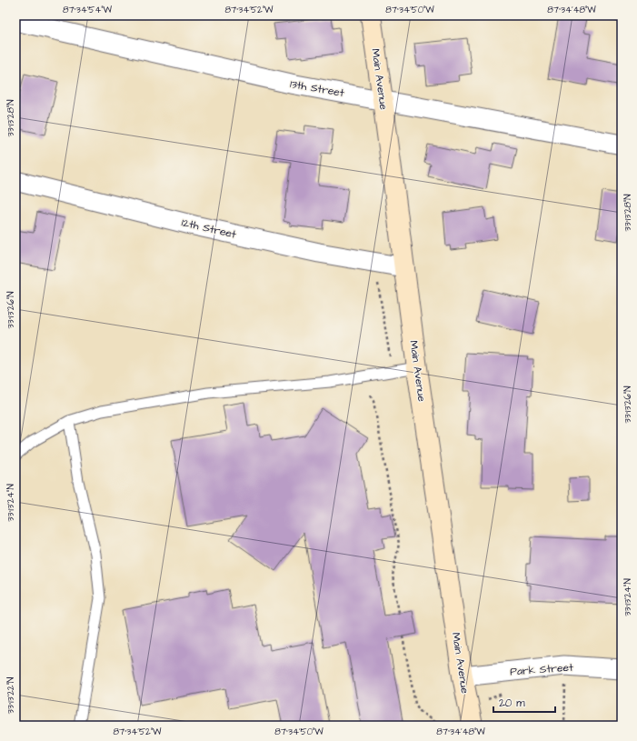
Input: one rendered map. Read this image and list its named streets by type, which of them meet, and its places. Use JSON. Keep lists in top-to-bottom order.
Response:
{
  "streets": {
    "main road": ["Main Avenue"],
    "street": ["13th Street", "12th Street", "Park Street"]
  },
  "crossings": [
    ["Main Avenue", "13th Street"],
    ["Main Avenue", "12th Street"],
    ["Main Avenue", "Park Street"]
  ],
  "scale_bar": "20 m",
  "coordinates": [
    "87°34'54\"W",
    "87°34'52\"W",
    "87°34'50\"W",
    "87°34'48\"W",
    "33°13'28\"N",
    "33°13'26\"N",
    "33°13'24\"N",
    "33°13'22\"N"
  ]
}
